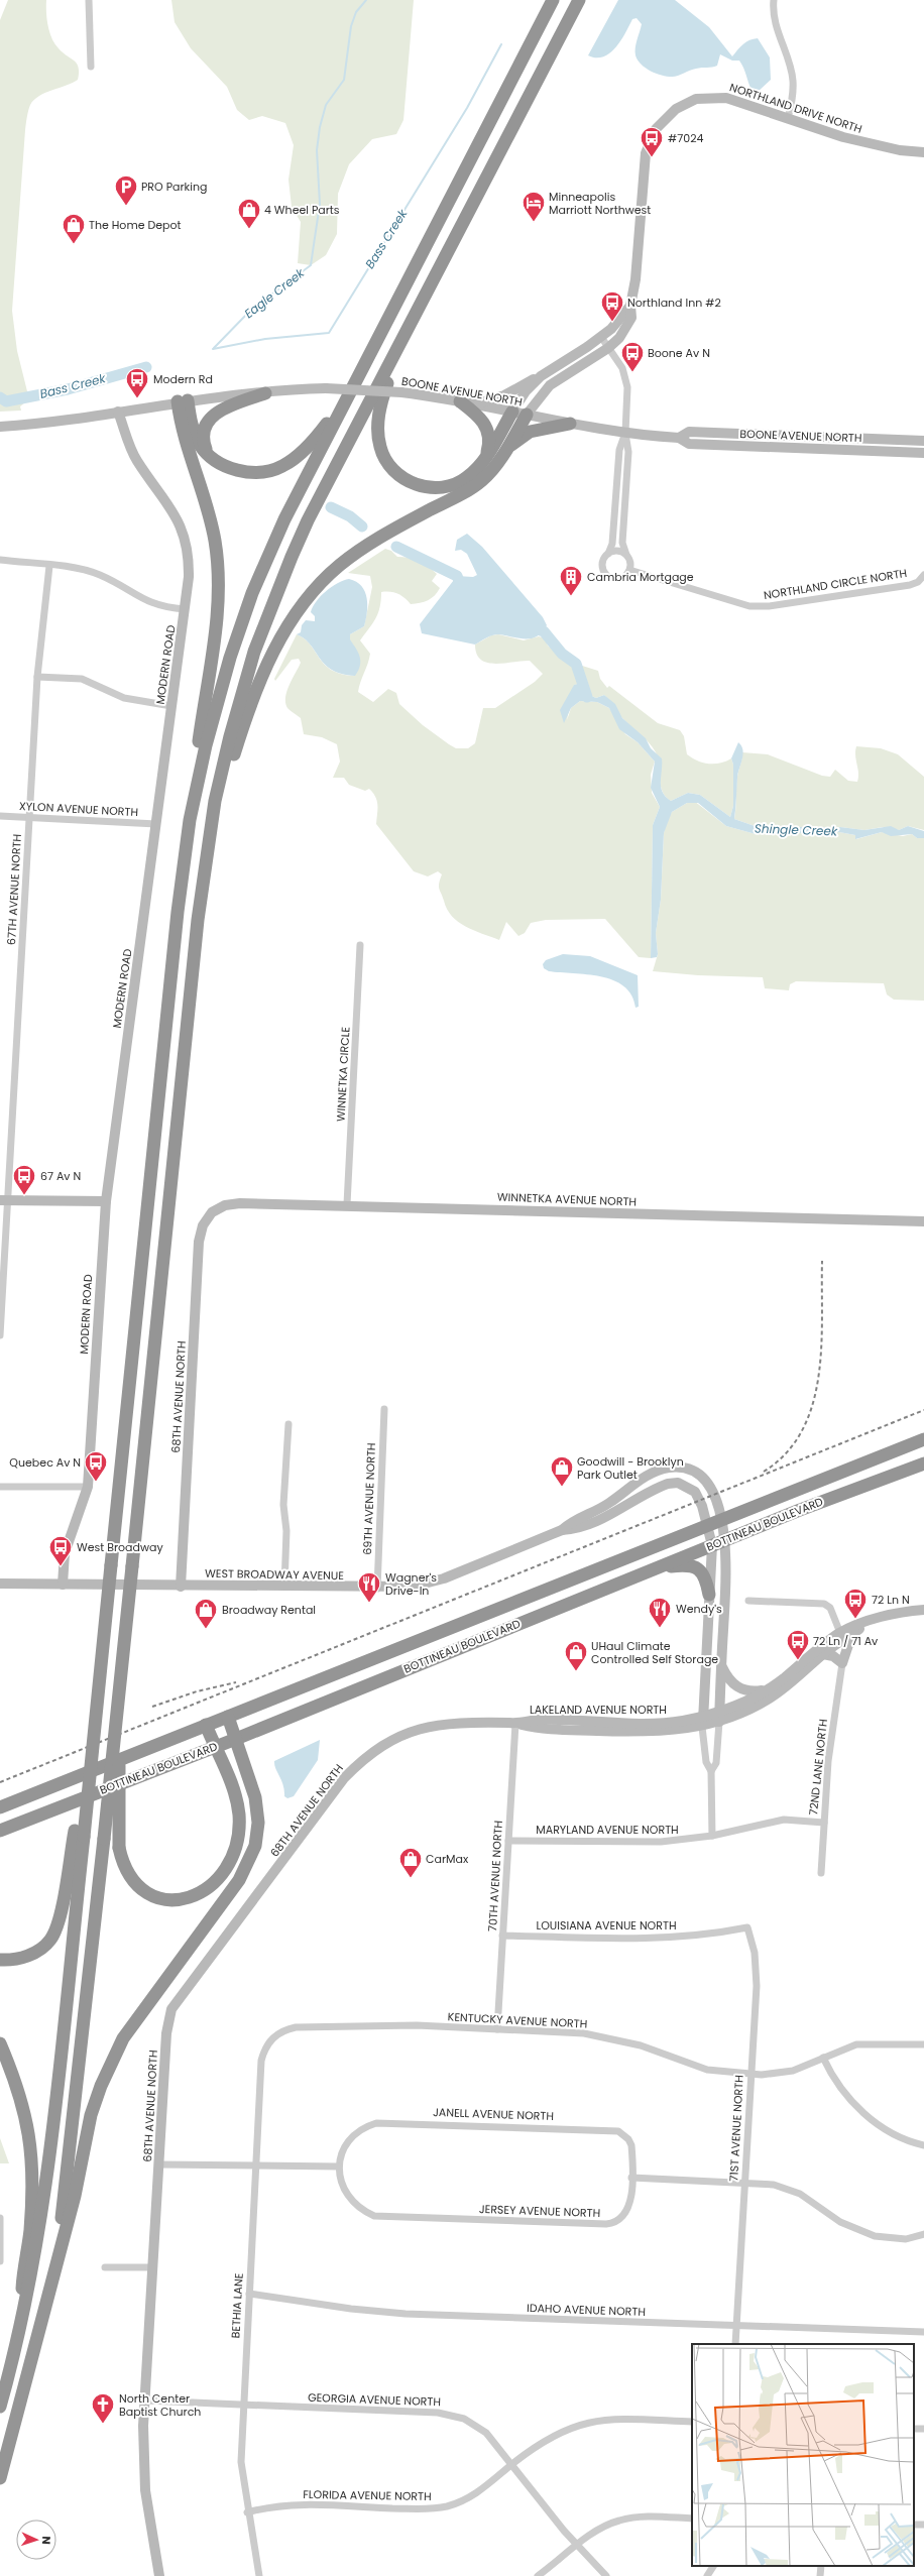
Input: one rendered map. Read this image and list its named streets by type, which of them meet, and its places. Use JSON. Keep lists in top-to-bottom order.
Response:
{
  "streets": {
    "highway": ["BOTTINEAU BOULEVARD"],
    "street": [
      "NORTHLAND DRIVE NORTH",
      "BOONE AVENUE NORTH",
      "NORTHLAND CIRCLE NORTH",
      "MODERN ROAD",
      "XYLON AVENUE NORTH",
      "67TH AVENUE NORTH",
      "WINNETKA CIRCLE",
      "WINNETKA AVENUE NORTH",
      "68TH AVENUE NORTH",
      "69TH AVENUE NORTH",
      "WEST BROADWAY AVENUE",
      "LAKELAND AVENUE NORTH",
      "72ND LANE NORTH",
      "MARYLAND AVENUE NORTH",
      "70TH AVENUE NORTH",
      "LOUISIANA AVENUE NORTH",
      "KENTUCKY AVENUE NORTH",
      "JANELL AVENUE NORTH",
      "71ST AVENUE NORTH",
      "JERSEY AVENUE NORTH",
      "BETHIA LANE",
      "IDAHO AVENUE NORTH",
      "GEORGIA AVENUE NORTH",
      "FLORIDA AVENUE NORTH"
    ]
  },
  "crossings": [
    ["NORTHLAND DRIVE NORTH", "BOONE AVENUE NORTH"],
    ["BOONE AVENUE NORTH", "MODERN ROAD"],
    ["MODERN ROAD", "XYLON AVENUE NORTH"],
    ["MODERN ROAD", "WEST BROADWAY AVENUE"],
    ["XYLON AVENUE NORTH", "67TH AVENUE NORTH"],
    ["WINNETKA CIRCLE", "WINNETKA AVENUE NORTH"],
    ["WINNETKA AVENUE NORTH", "68TH AVENUE NORTH"],
    ["68TH AVENUE NORTH", "WEST BROADWAY AVENUE"],
    ["68TH AVENUE NORTH", "LAKELAND AVENUE NORTH"],
    ["68TH AVENUE NORTH", "GEORGIA AVENUE NORTH"],
    ["69TH AVENUE NORTH", "WEST BROADWAY AVENUE"],
    ["BOTTINEAU BOULEVARD", "WEST BROADWAY AVENUE"],
    ["WEST BROADWAY AVENUE", "LAKELAND AVENUE NORTH"],
    ["LAKELAND AVENUE NORTH", "70TH AVENUE NORTH"],
    ["72ND LANE NORTH", "MARYLAND AVENUE NORTH"],
    ["MARYLAND AVENUE NORTH", "70TH AVENUE NORTH"],
    ["70TH AVENUE NORTH", "LOUISIANA AVENUE NORTH"],
    ["70TH AVENUE NORTH", "KENTUCKY AVENUE NORTH"],
    ["LOUISIANA AVENUE NORTH", "71ST AVENUE NORTH"],
    ["KENTUCKY AVENUE NORTH", "71ST AVENUE NORTH"],
    ["KENTUCKY AVENUE NORTH", "BETHIA LANE"],
    ["JANELL AVENUE NORTH", "JERSEY AVENUE NORTH"],
    ["71ST AVENUE NORTH", "IDAHO AVENUE NORTH"],
    ["BETHIA LANE", "IDAHO AVENUE NORTH"],
    ["BETHIA LANE", "GEORGIA AVENUE NORTH"],
    ["BETHIA LANE", "FLORIDA AVENUE NORTH"],
    ["GEORGIA AVENUE NORTH", "FLORIDA AVENUE NORTH"]
  ],
  "water": ["Bass Creek", "Eagle Creek", "Shingle Creek"],
  "places": {
    "bus stop": [
      "#7024",
      "Northland Inn #2",
      "Boone Av N",
      "Modern Rd",
      "67 Av N",
      "Quebec Av N",
      "West Broadway",
      "72 Ln N",
      "72 Ln / 71 Av"
    ],
    "parking": ["PRO Parking"],
    "hotel": ["Minneapolis Marriott Northwest"],
    "shop": [
      "4 Wheel Parts",
      "The Home Depot",
      "Goodwill - Brooklyn Park Outlet",
      "Broadway Rental",
      "UHaul Climate Controlled Self Storage",
      "CarMax"
    ],
    "building": ["Cambria Mortgage"],
    "restaurant": ["Wagner's Drive-In", "Wendy's"],
    "church": ["North Center Baptist Church"]
  },
  "north": "right"
}
